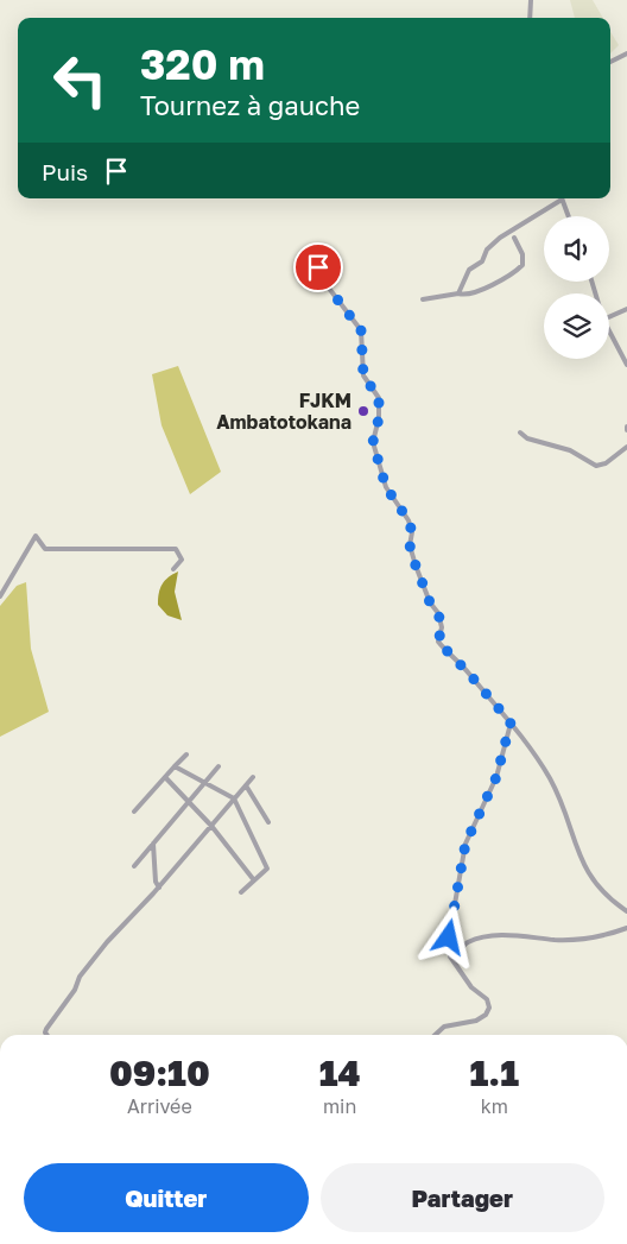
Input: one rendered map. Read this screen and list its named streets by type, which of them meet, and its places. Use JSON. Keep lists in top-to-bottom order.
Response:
{
  "places": ["FJKM Ambatotokana"],
  "page": {
    "turn": ["320 m", "Tournez à gauche"],
    "then": "Puis",
    "eta": [
      "09:10",
      "Arrivée",
      "14",
      "min",
      "1.1",
      "km"
    ],
    "buttons": ["Quitter", "Partager"]
  }
}
